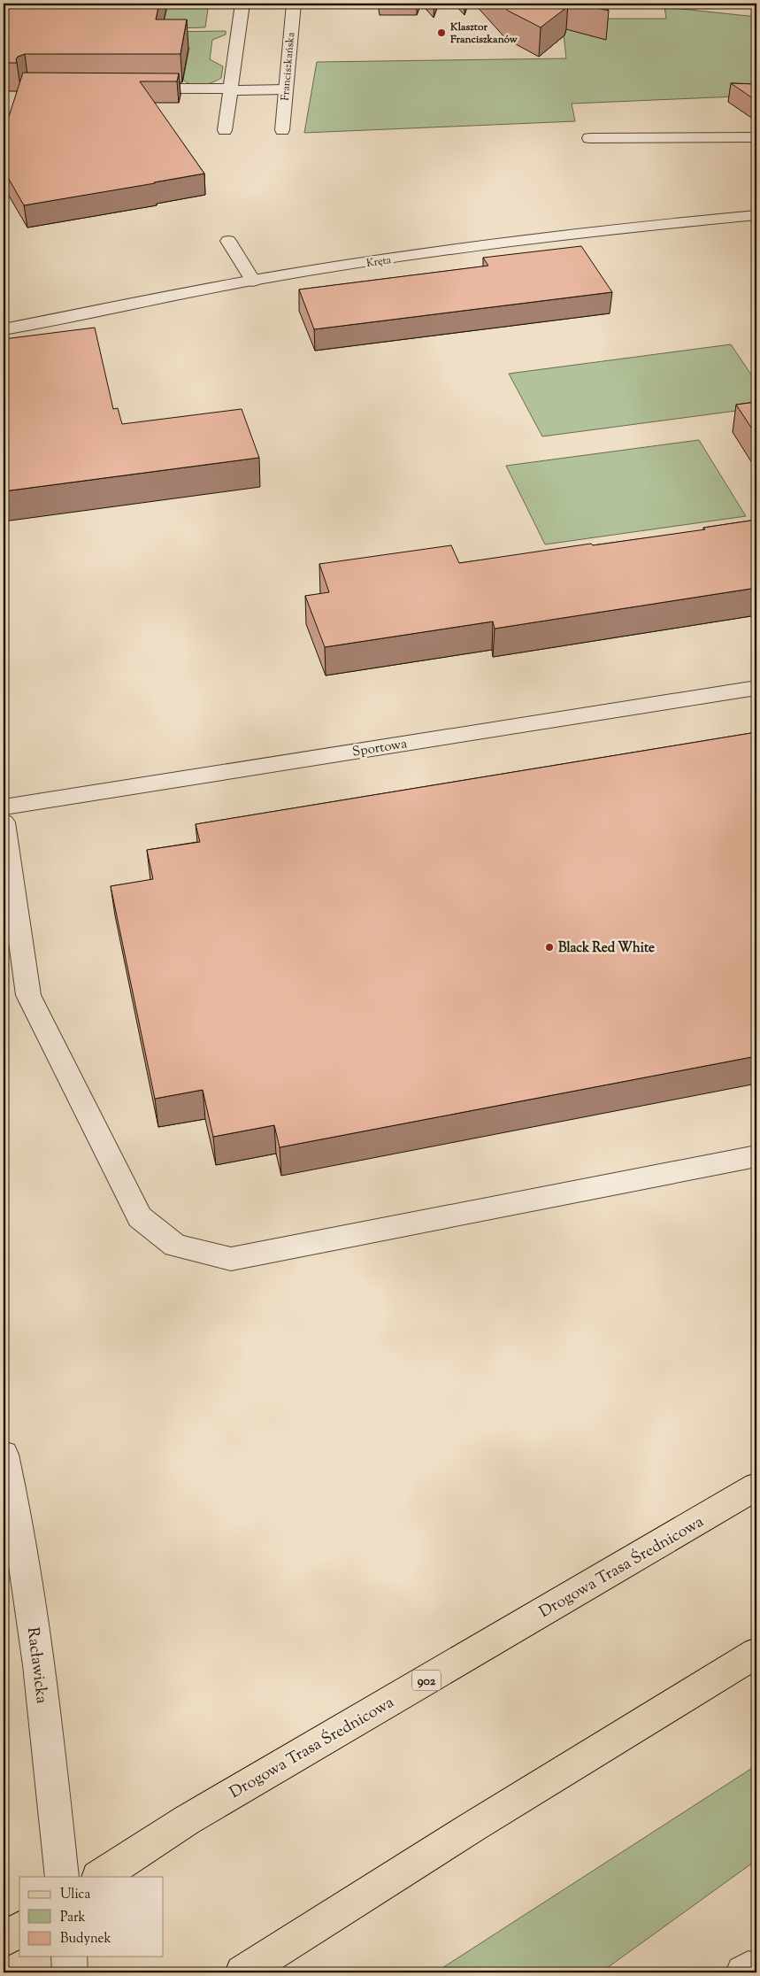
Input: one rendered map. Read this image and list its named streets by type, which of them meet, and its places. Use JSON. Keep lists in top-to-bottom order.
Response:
{
  "streets": {
    "main road": ["Drogowa Trasa Średnicowa", "902"],
    "street": [
      "Franciszkańska",
      "Kręta",
      "Sportowa",
      "Racławicka"
    ]
  },
  "places": ["Klasztor Franciszkanów", "Black Red White"],
  "legend": ["Ulica", "Park", "Budynek"]
}
